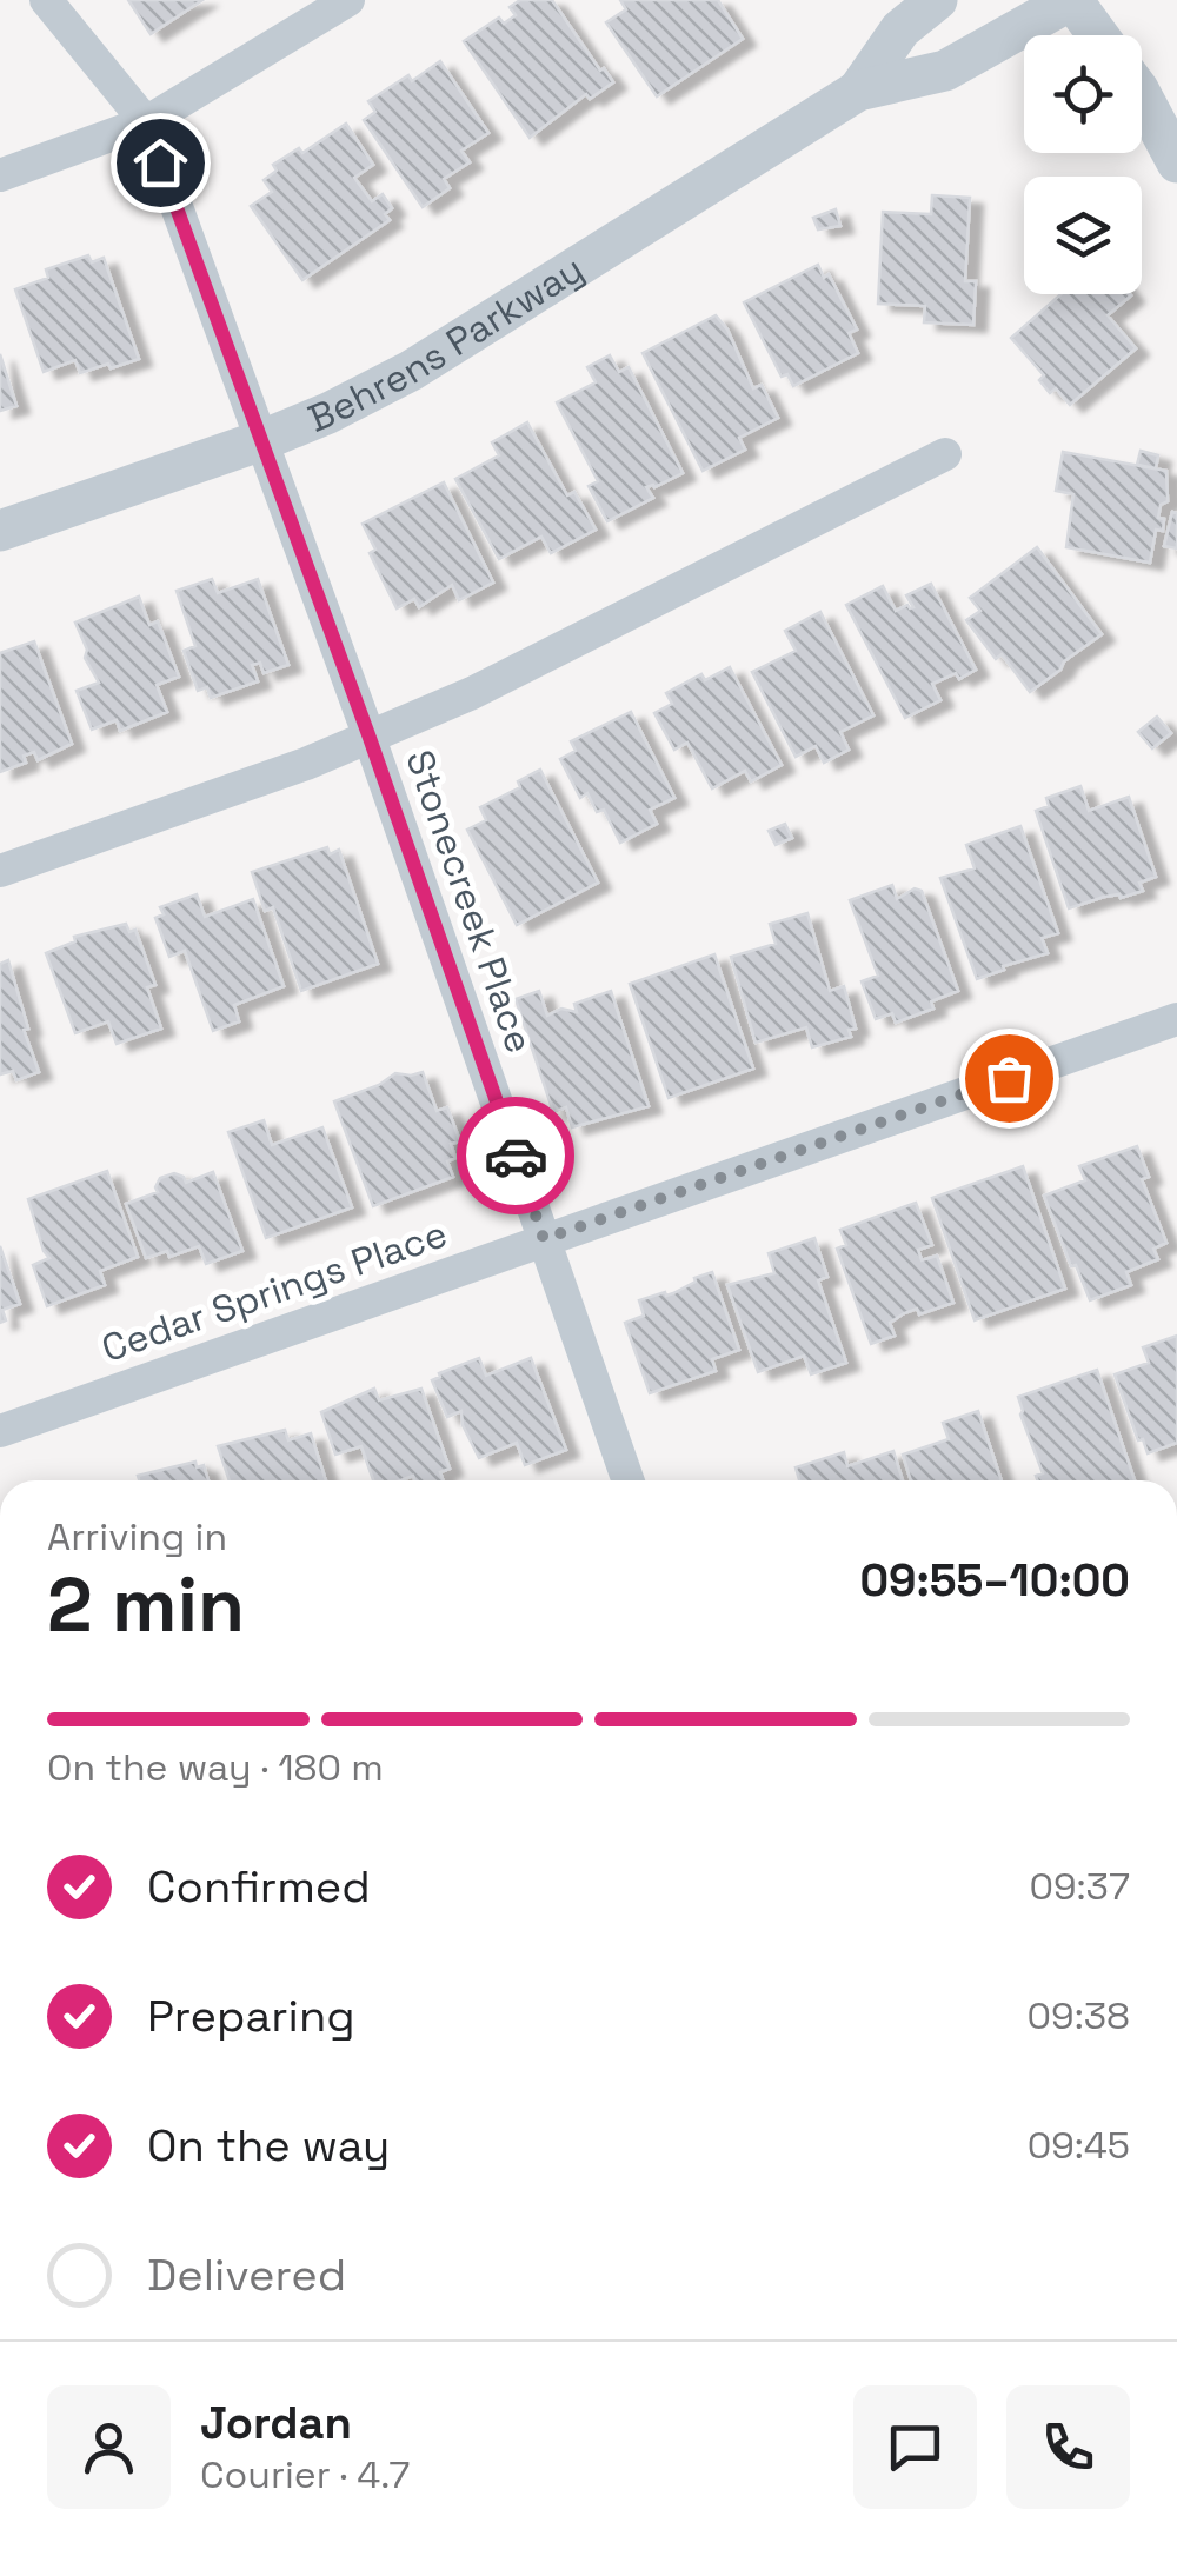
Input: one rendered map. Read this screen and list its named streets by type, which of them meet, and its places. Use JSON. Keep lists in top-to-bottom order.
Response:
{
  "streets": {
    "street": ["Behrens Parkway", "Stonecreek Place", "Cedar Springs Place"]
  },
  "crossings": [
    ["Behrens Parkway", "Stonecreek Place"],
    ["Stonecreek Place", "Cedar Springs Place"]
  ],
  "page": {
    "heading": ["2 min", "Arriving in", "09:55–10:00"],
    "panel": ["Jordan", "Courier · 4.7"],
    "bar": "On the way · 180 m",
    "list": [
      ["Confirmed", "09:37"],
      ["Preparing", "09:38"],
      ["On the way", "09:45"],
      "Delivered"
    ]
  }
}
